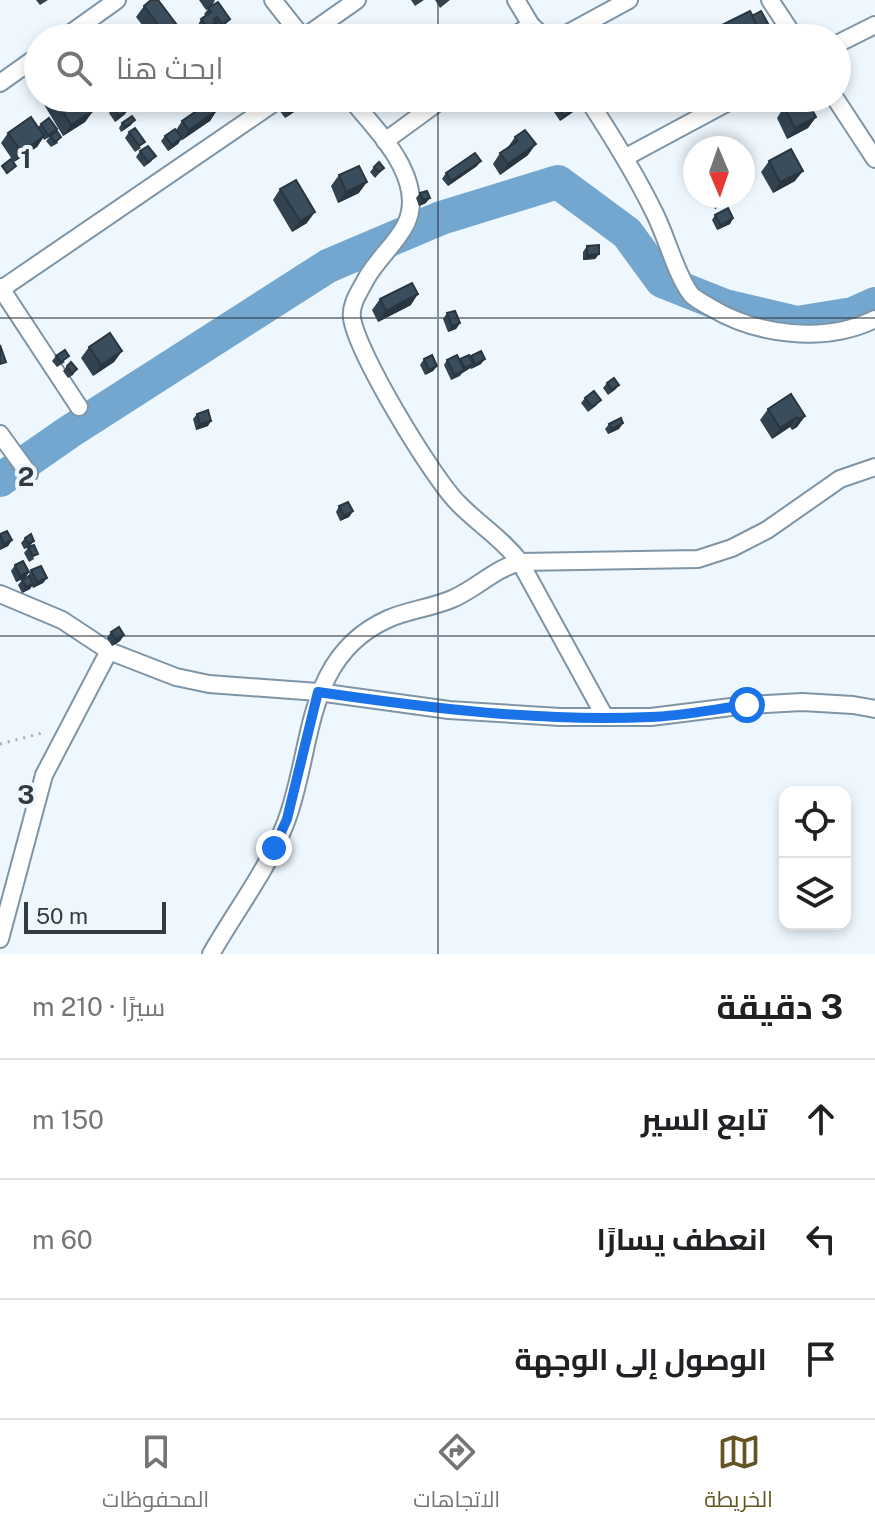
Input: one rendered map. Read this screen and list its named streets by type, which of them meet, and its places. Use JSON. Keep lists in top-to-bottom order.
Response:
{
  "scale_bar": "50 m",
  "north": "bottom",
  "page": {
    "search": "ابحث هنا",
    "scale": "50 m",
    "heading": ["3 دقيقة", "سيرًا · 210 m"],
    "list": [
      ["تابع السير", "150 m"],
      ["انعطف يسارًا", "60 m"],
      "الوصول إلى الوجهة"
    ],
    "nav": ["الخريطة", "الاتجاهات", "المحفوظات"]
  },
  "grid": {
    "rows": ["1", "2", "3"]
  }
}
